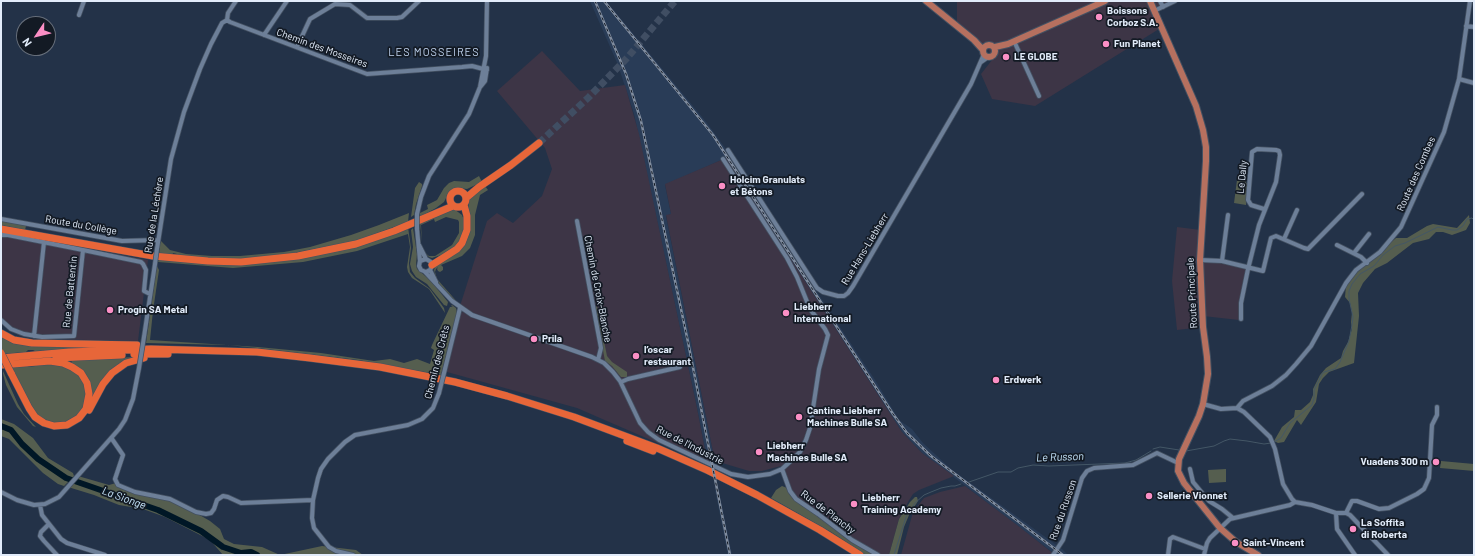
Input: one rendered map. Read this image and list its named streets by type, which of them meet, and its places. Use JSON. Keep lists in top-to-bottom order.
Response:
{
  "streets": {
    "main road": ["Route Principale"],
    "street": [
      "Chemin des Mosseires",
      "Route des Combes",
      "Le Dally",
      "Rue de la Léchère",
      "Route du Collège",
      "Rue Hans-Liebherr",
      "Chemin de Croix-Blanche",
      "Rue de Battentin",
      "Chemin des Crêts",
      "Rue de l'Industrie",
      "Rue du Russon",
      "Rue de Planchy"
    ]
  },
  "crossings": [
    ["Chemin des Mosseires", "Rue de la Léchère"],
    ["Rue de la Léchère", "Route du Collège"],
    ["Chemin de Croix-Blanche", "Rue de l'Industrie"],
    ["Route Principale", "Rue du Russon"],
    ["Chemin des Crêts", "Rue de l'Industrie"],
    ["Rue de l'Industrie", "Rue de Planchy"]
  ],
  "districts": ["LES MOSSEIRES"],
  "water": ["Le Russon", "La Sionge"],
  "places": [
    "Boissons Corboz S.A.",
    "Fun Planet",
    "LE GLOBE",
    "Holcim Granulats et Bétons",
    "Progin SA Metal",
    "Liebherr International",
    "Prila",
    "l’oscar restaurant",
    "Erdwerk",
    "Cantine Liebherr Machines Bulle SA",
    "Liebherr Machines Bulle SA",
    "Vuadens 300 m",
    "Sellerie Vionnet",
    "Liebherr Training Academy",
    "La Soffita di Roberta",
    "Saint-Vincent"
  ],
  "north": "bottom left"
}
